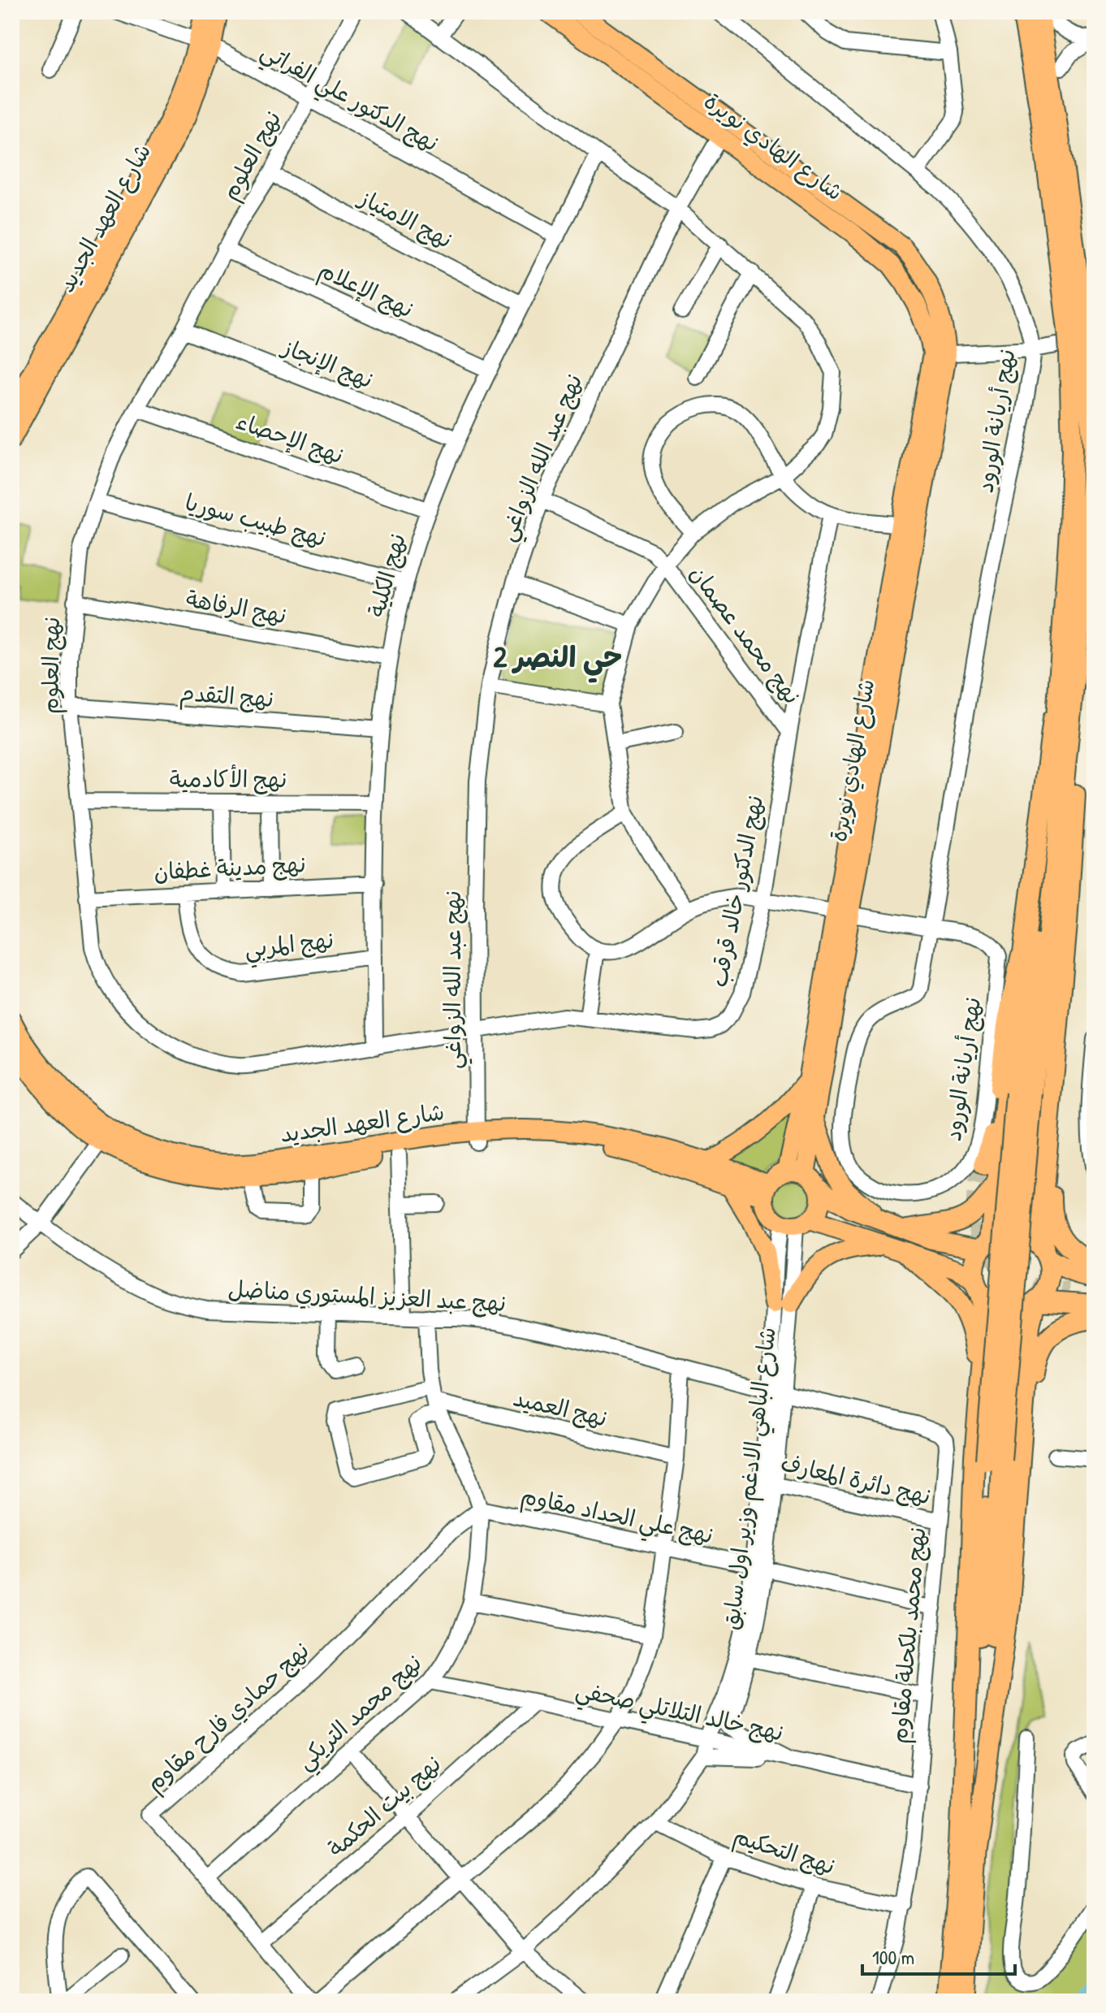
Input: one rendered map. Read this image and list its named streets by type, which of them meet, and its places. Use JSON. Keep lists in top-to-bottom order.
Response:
{
  "streets": {
    "main road": ["شارع الهادي نويرة", "شارع العهد الجديد"],
    "street": [
      "نهج الدكتور علي الفراتي",
      "نهج العلوم",
      "نهج الامتياز",
      "نهج الإعلام",
      "نهج الإنجاز",
      "نهج أريانة الورود",
      "نهج الإحصاء",
      "نهج عبد الله الزواغي",
      "نهج طبيب سوريا",
      "نهج الكلية",
      "نهج الرفاهة",
      "نهج محمد عصمان",
      "نهج التقدم",
      "نهج الأكادمية",
      "نهج مدينة غطفان",
      "نهج الدكتور خالد قرقب",
      "نهج المربي",
      "نهج عبد العزيز المستوري مناضل",
      "نهج العميد",
      "شارع الباهي الادغم وزير اول سابق",
      "نهج دائرة المعارف",
      "نهج علي الحداد مقاوم",
      "نهج محمد بلكحلة مقاوم",
      "نهج خالد التلاتلي صحفي",
      "نهج محمد التريكي",
      "نهج حمادي فارح مقاوم",
      "نهج بيت الحكمة",
      "نهج التحكيم"
    ]
  },
  "crossings": [
    ["نهج الدكتور علي الفراتي", "نهج العلوم"],
    ["نهج الدكتور علي الفراتي", "شارع العهد الجديد"],
    ["نهج الدكتور علي الفراتي", "نهج الكلية"],
    ["شارع الهادي نويرة", "شارع العهد الجديد"],
    ["شارع الهادي نويرة", "نهج أريانة الورود"],
    ["شارع الهادي نويرة", "نهج عبد الله الزواغي"],
    ["شارع الهادي نويرة", "شارع الباهي الادغم وزير اول سابق"],
    ["نهج العلوم", "نهج الامتياز"],
    ["نهج العلوم", "نهج الإعلام"],
    ["نهج العلوم", "نهج الإنجاز"],
    ["نهج العلوم", "نهج الإحصاء"],
    ["نهج العلوم", "نهج عبد الله الزواغي"],
    ["نهج العلوم", "نهج طبيب سوريا"],
    ["نهج العلوم", "نهج الكلية"],
    ["نهج العلوم", "نهج الرفاهة"],
    ["نهج العلوم", "نهج التقدم"],
    ["نهج العلوم", "نهج الأكادمية"],
    ["نهج العلوم", "نهج مدينة غطفان"],
    ["نهج العلوم", "نهج الدكتور خالد قرقب"],
    ["شارع العهد الجديد", "نهج عبد الله الزواغي"],
    ["شارع العهد الجديد", "شارع الباهي الادغم وزير اول سابق"],
    ["نهج الامتياز", "نهج الكلية"],
    ["نهج الإعلام", "نهج الكلية"],
    ["نهج الإنجاز", "نهج الكلية"],
    ["نهج أريانة الورود", "نهج الدكتور خالد قرقب"],
    ["نهج الإحصاء", "نهج الكلية"],
    ["نهج عبد الله الزواغي", "نهج محمد عصمان"],
    ["نهج عبد الله الزواغي", "نهج الدكتور خالد قرقب"],
    ["نهج طبيب سوريا", "نهج الكلية"],
    ["نهج الكلية", "نهج الرفاهة"],
    ["نهج الكلية", "نهج التقدم"],
    ["نهج الكلية", "نهج الأكادمية"],
    ["نهج الكلية", "نهج مدينة غطفان"],
    ["نهج الكلية", "نهج المربي"],
    ["نهج محمد عصمان", "نهج الدكتور خالد قرقب"],
    ["نهج مدينة غطفان", "نهج المربي"],
    ["نهج عبد العزيز المستوري مناضل", "شارع الباهي الادغم وزير اول سابق"],
    ["نهج عبد العزيز المستوري مناضل", "نهج محمد بلكحلة مقاوم"],
    ["نهج عبد العزيز المستوري مناضل", "نهج محمد التريكي"],
    ["نهج العميد", "نهج محمد التريكي"],
    ["شارع الباهي الادغم وزير اول سابق", "نهج دائرة المعارف"],
    ["شارع الباهي الادغم وزير اول سابق", "نهج علي الحداد مقاوم"],
    ["شارع الباهي الادغم وزير اول سابق", "نهج محمد بلكحلة مقاوم"],
    ["شارع الباهي الادغم وزير اول سابق", "نهج خالد التلاتلي صحفي"],
    ["نهج دائرة المعارف", "نهج محمد بلكحلة مقاوم"],
    ["نهج علي الحداد مقاوم", "نهج محمد بلكحلة مقاوم"],
    ["نهج علي الحداد مقاوم", "نهج محمد التريكي"],
    ["نهج علي الحداد مقاوم", "نهج حمادي فارح مقاوم"],
    ["نهج محمد بلكحلة مقاوم", "نهج خالد التلاتلي صحفي"],
    ["نهج محمد بلكحلة مقاوم", "نهج التحكيم"],
    ["نهج خالد التلاتلي صحفي", "نهج محمد التريكي"],
    ["نهج خالد التلاتلي صحفي", "نهج بيت الحكمة"],
    ["نهج محمد التريكي", "نهج حمادي فارح مقاوم"],
    ["نهج حمادي فارح مقاوم", "نهج بيت الحكمة"]
  ],
  "districts": ["حي النصر 2"],
  "scale_bar": "100 m"
}
